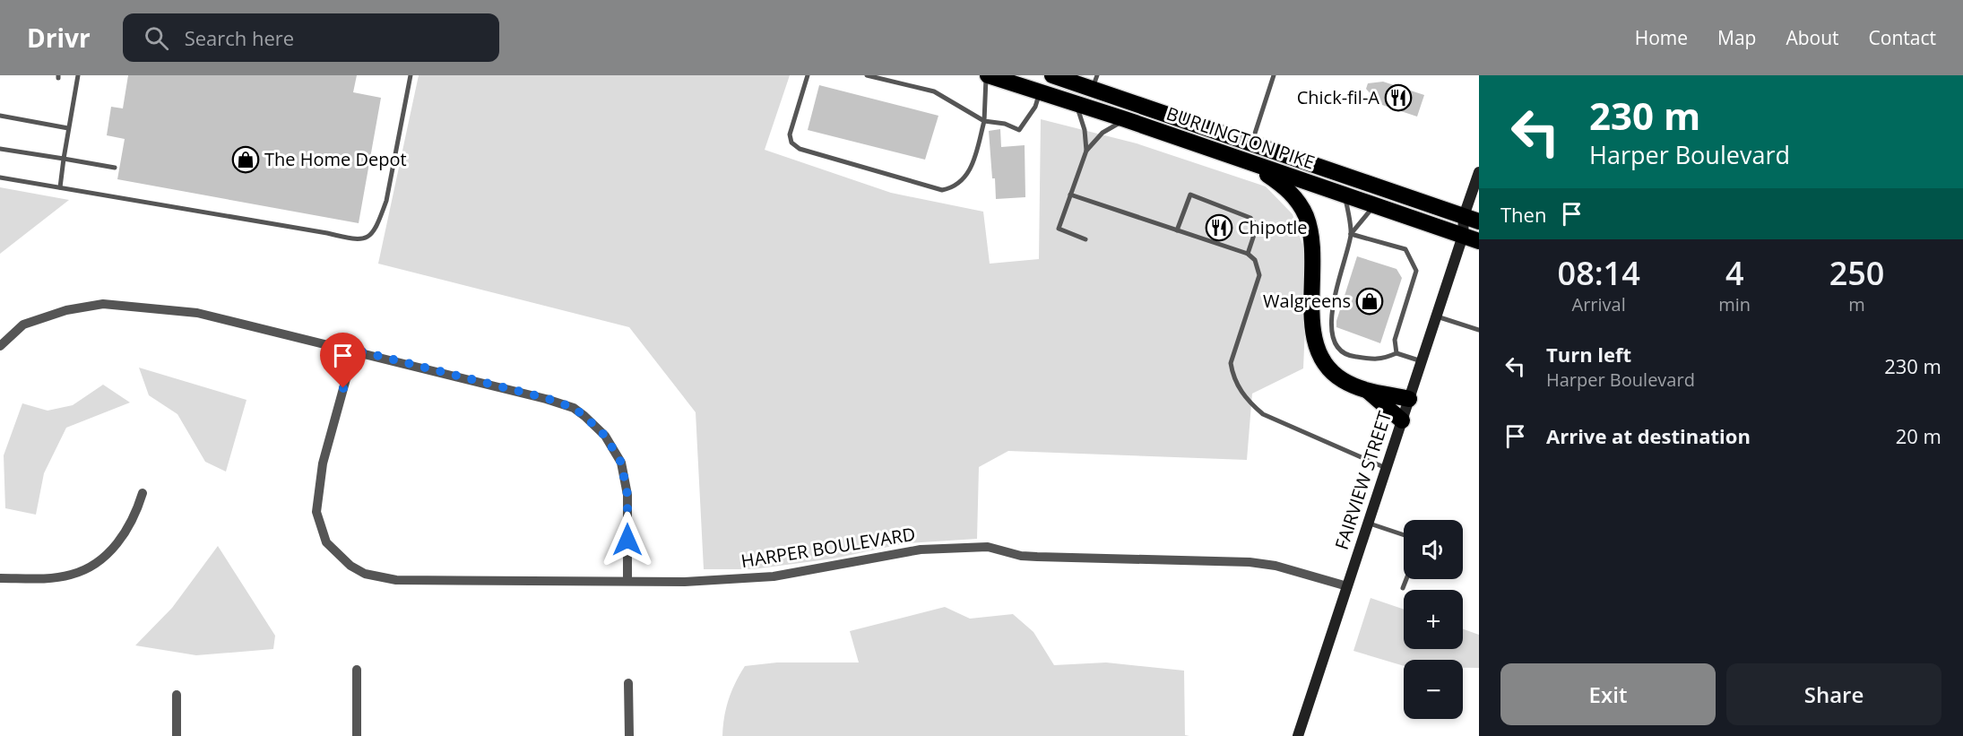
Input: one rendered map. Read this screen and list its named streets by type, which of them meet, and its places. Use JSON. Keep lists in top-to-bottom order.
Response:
{
  "streets": {
    "highway": ["BURLINGTON PIKE"],
    "street": ["FAIRVIEW STREET", "HARPER BOULEVARD"]
  },
  "crossings": [
    ["BURLINGTON PIKE", "FAIRVIEW STREET"],
    ["FAIRVIEW STREET", "HARPER BOULEVARD"]
  ],
  "places": {
    "restaurant": ["Chick-fil-A", "Chipotle"],
    "shop": ["The Home Depot", "Walgreens"]
  },
  "page": {
    "header": "Drivr",
    "search": "Search here",
    "nav": [
      "Home",
      "Map",
      "About",
      "Contact"
    ],
    "turn": ["230 m", "Harper Boulevard"],
    "then": "Then",
    "eta": [
      "08:14",
      "Arrival",
      "4",
      "min",
      "250",
      "m"
    ],
    "list": [
      {
        "name": "Turn left",
        "note": "Harper Boulevard",
        "value": "230 m"
      },
      {
        "name": "Arrive at destination",
        "value": "20 m"
      }
    ],
    "map_buttons": ["+", "−"],
    "buttons": ["Exit", "Share"]
  }
}
